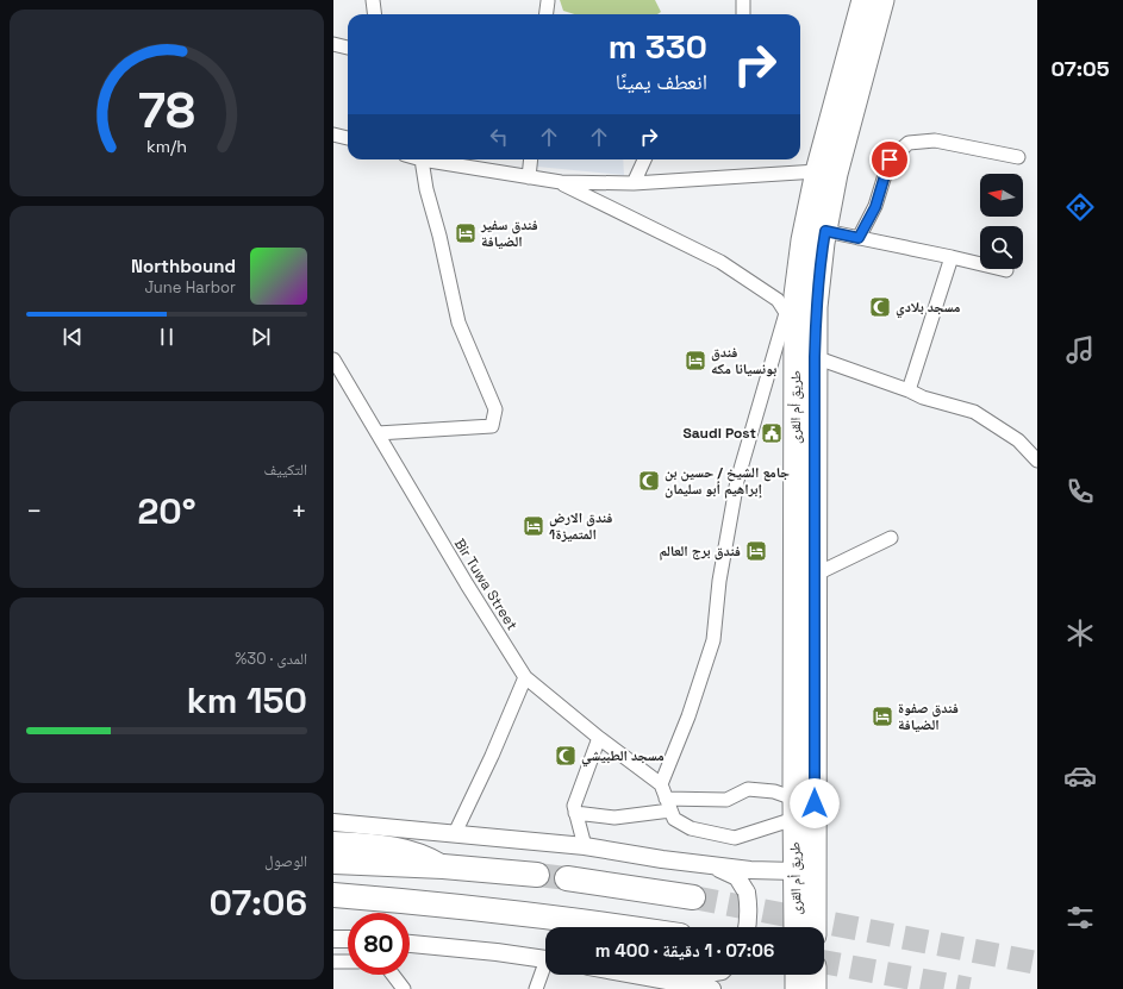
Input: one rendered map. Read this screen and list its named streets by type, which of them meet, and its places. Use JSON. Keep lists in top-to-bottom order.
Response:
{
  "streets": {
    "highway": ["طريق أم القرى"],
    "street": ["Bir Tuwa Street"]
  },
  "places": {
    "hotel": [
      "فندق سفير الضيافة",
      "فندق بونسيانا مكه",
      "فندق الارض المتميزة1",
      "فندق برج العالم",
      "فندق صفوة الضيافة"
    ],
    "mosque": ["مسجد بلادي", "جامع الشيخ / حسين بن إبراهيم أبو سليمان", "مسجد الطبيشي"],
    "public building": ["Saudi Post"]
  },
  "north": "left",
  "page": {
    "tabs": "07:05",
    "turn": ["330 m", "انعطف يمينًا"],
    "song": ["Northbound", "June Harbor"],
    "tile": [
      "التكييف",
      ["المدى · 30%", "150 km"],
      ["الوصول", "07:06"]
    ],
    "heat": ["−", "20°", "+"],
    "limit": "80",
    "trip": "07:06 · 1 دقيقة · 400 m",
    "gauge": ["78", "km/h"]
  }
}
